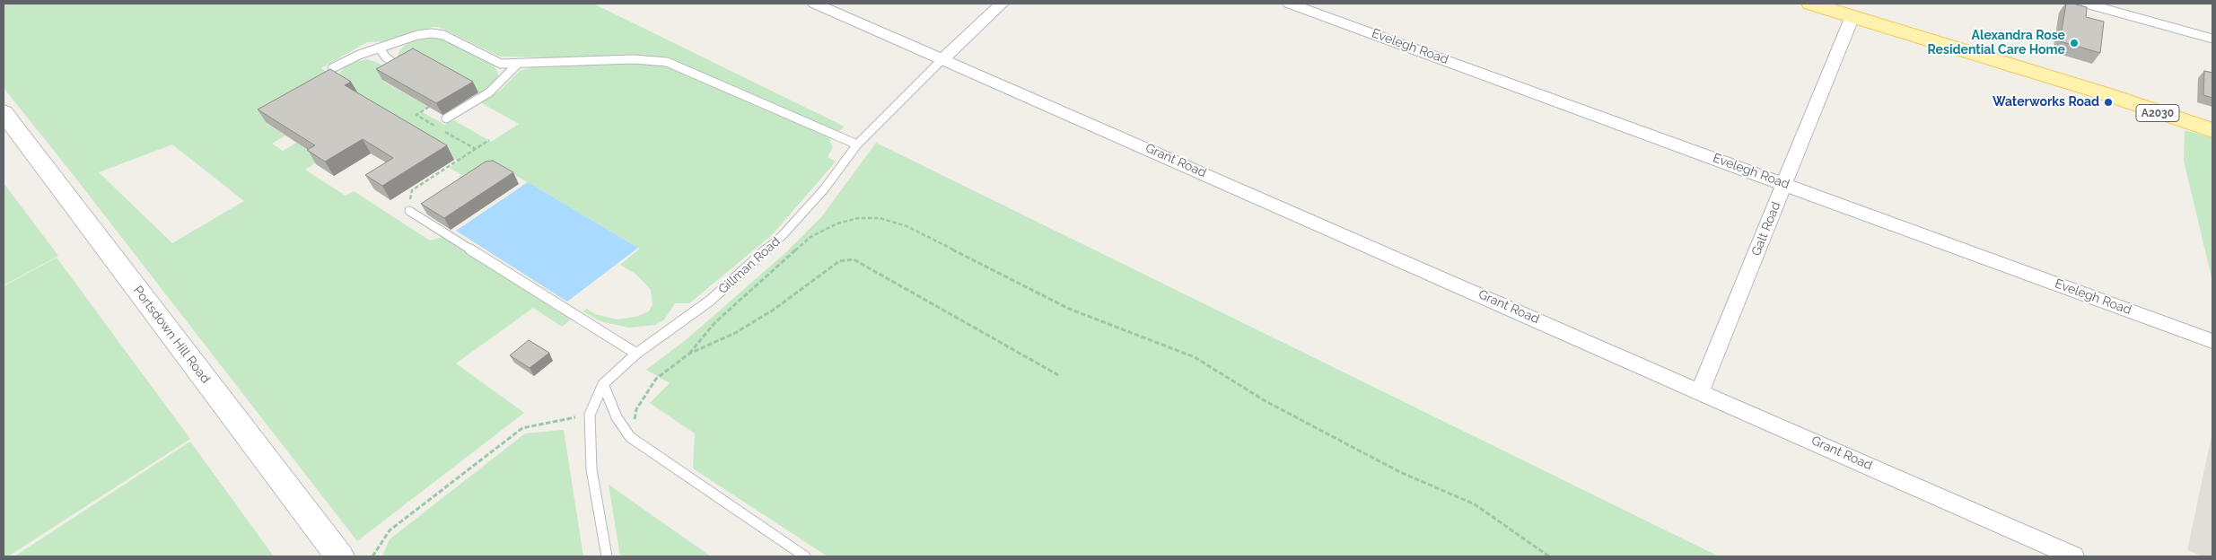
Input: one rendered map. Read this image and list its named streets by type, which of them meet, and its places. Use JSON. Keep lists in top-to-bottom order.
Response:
{
  "streets": {
    "main road": ["A2030", "Portsdown Hill Road"],
    "street": [
      "Evelegh Road",
      "Grant Road",
      "Galt Road",
      "Gillman Road"
    ]
  },
  "crossings": [
    ["Evelegh Road", "Galt Road"],
    ["A2030", "Galt Road"],
    ["Grant Road", "Galt Road"],
    ["Grant Road", "Gillman Road"]
  ],
  "places": ["Alexandra Rose Residential Care Home", "Waterworks Road"]
}
